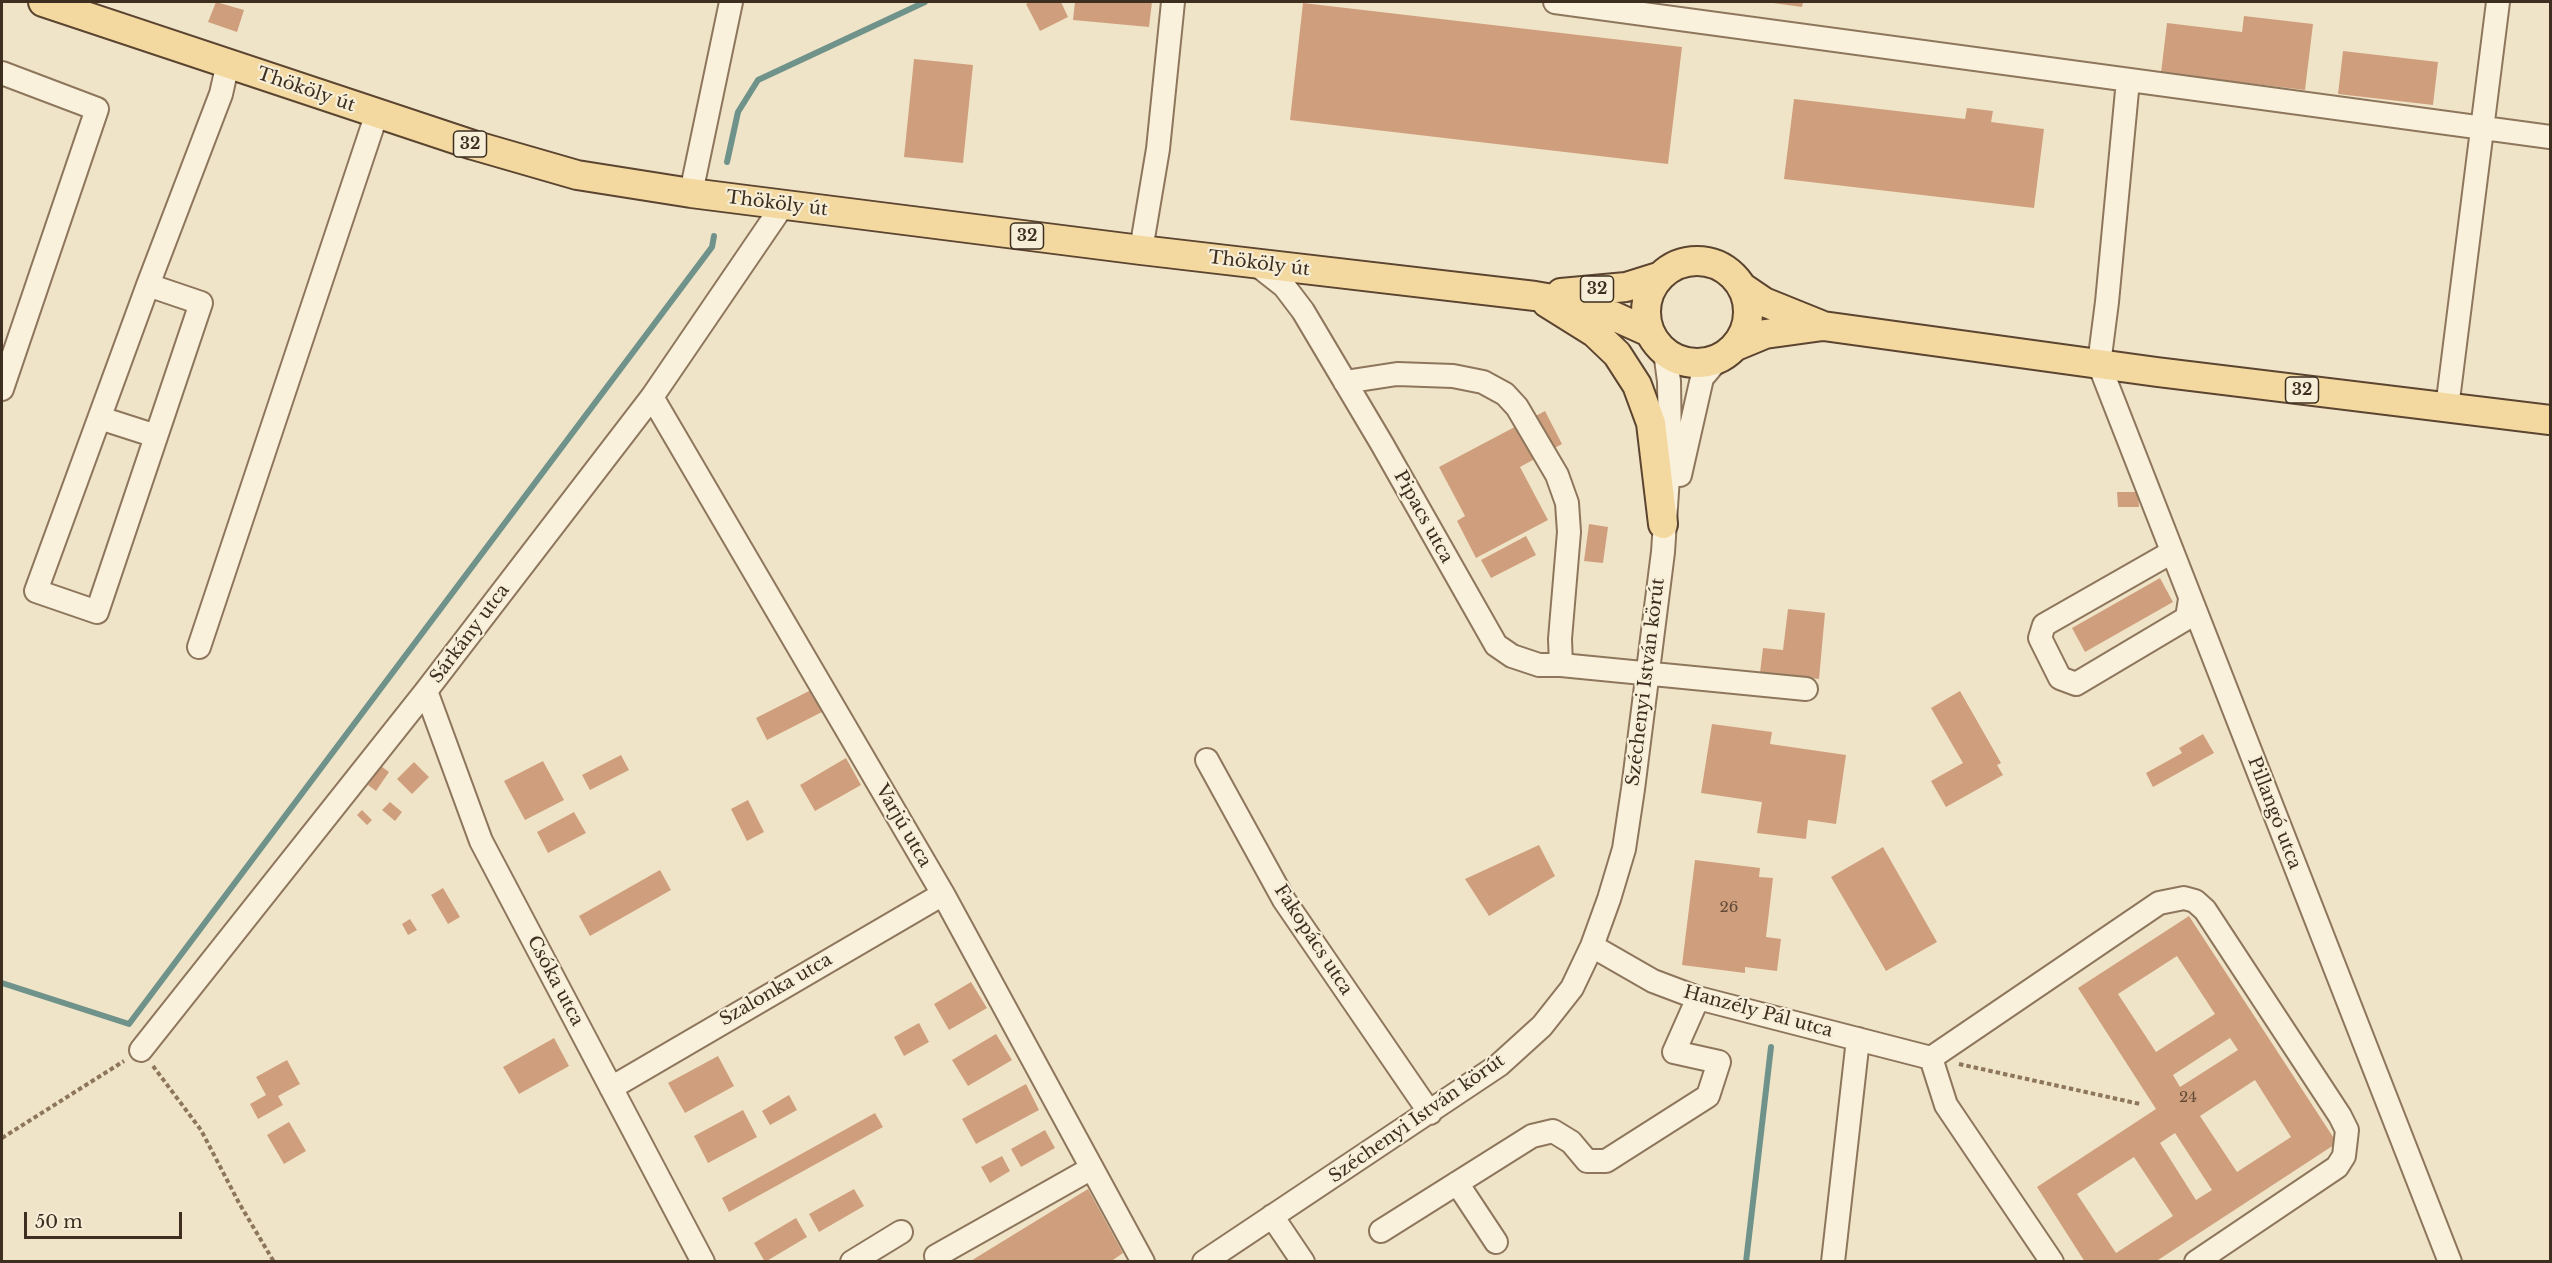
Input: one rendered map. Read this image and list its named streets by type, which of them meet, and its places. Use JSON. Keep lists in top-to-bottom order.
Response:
{
  "streets": {
    "main road": ["Thököly út", "32"],
    "street": [
      "Pipacs utca",
      "Sárkány utca",
      "Széchenyi István körút",
      "Pillangó utca",
      "Varjú utca",
      "Fakopács utca",
      "Csóka utca",
      "Szalonka utca",
      "Hanzély Pál utca"
    ]
  },
  "crossings": [
    ["Thököly út", "32"],
    ["Thököly út", "Pipacs utca"],
    ["Thököly út", "Sárkány utca"],
    ["Thököly út", "Széchenyi István körút"],
    ["32", "Széchenyi István körút"],
    ["32", "Pillangó utca"],
    ["Pipacs utca", "Széchenyi István körút"],
    ["Sárkány utca", "Varjú utca"],
    ["Sárkány utca", "Csóka utca"],
    ["Széchenyi István körút", "Fakopács utca"],
    ["Széchenyi István körút", "Hanzély Pál utca"],
    ["Varjú utca", "Szalonka utca"],
    ["Csóka utca", "Szalonka utca"]
  ],
  "house_numbers": ["26", "24"],
  "scale_bar": "50 m"
}
